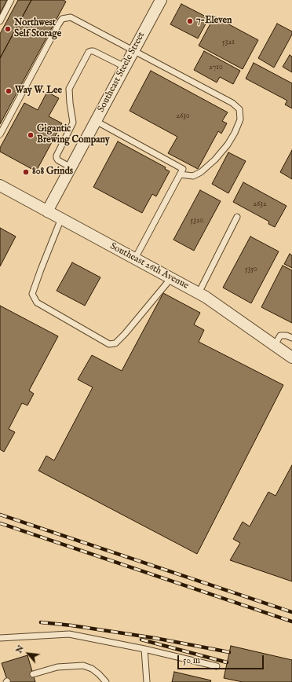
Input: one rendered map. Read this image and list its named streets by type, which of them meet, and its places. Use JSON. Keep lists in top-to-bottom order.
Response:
{
  "streets": {
    "street": ["Southeast Steele Street", "Southeast 26th Avenue"]
  },
  "crossings": [
    ["Southeast Steele Street", "Southeast 26th Avenue"]
  ],
  "places": [
    "7-Eleven",
    "Northwest Self Storage",
    "Way W. Lee",
    "Gigantic Brewing Company",
    "808 Grinds"
  ],
  "house_numbers": [
    "5321",
    "2710",
    "2630",
    "2632",
    "5320",
    "5350"
  ],
  "scale_bar": "50 m",
  "north": "top left"
}
